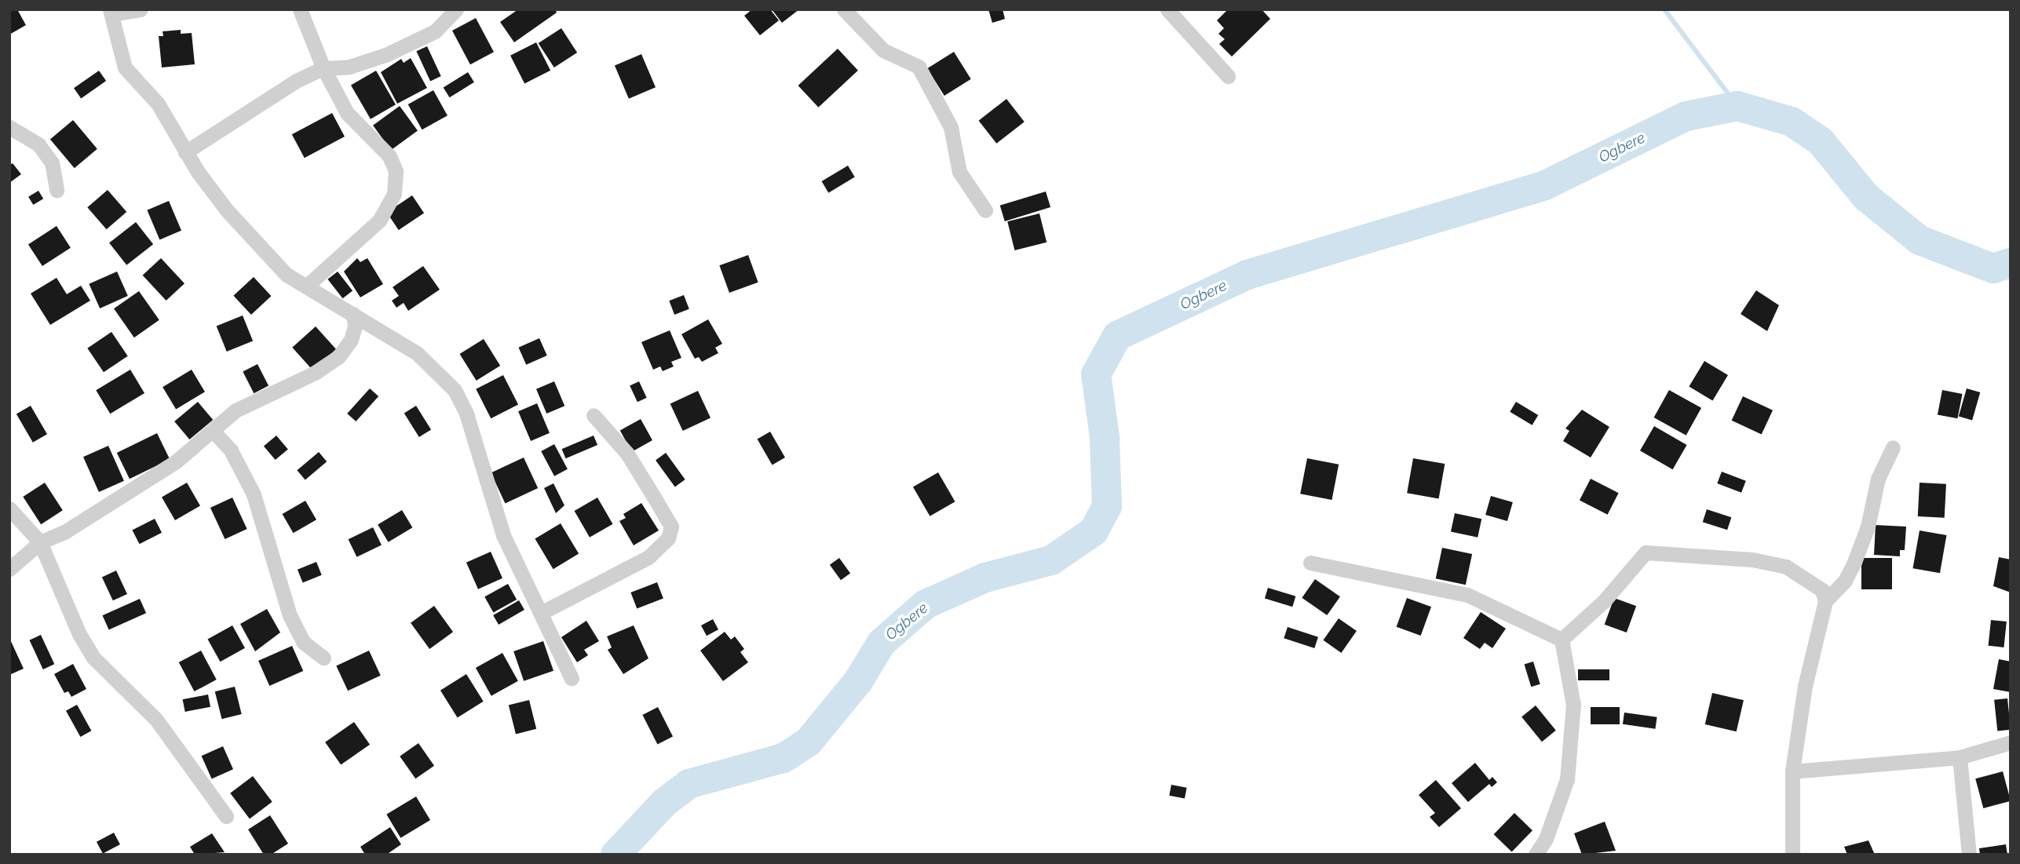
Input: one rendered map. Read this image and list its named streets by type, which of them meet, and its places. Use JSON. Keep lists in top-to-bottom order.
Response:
{
  "water": ["Ogbere"]
}
